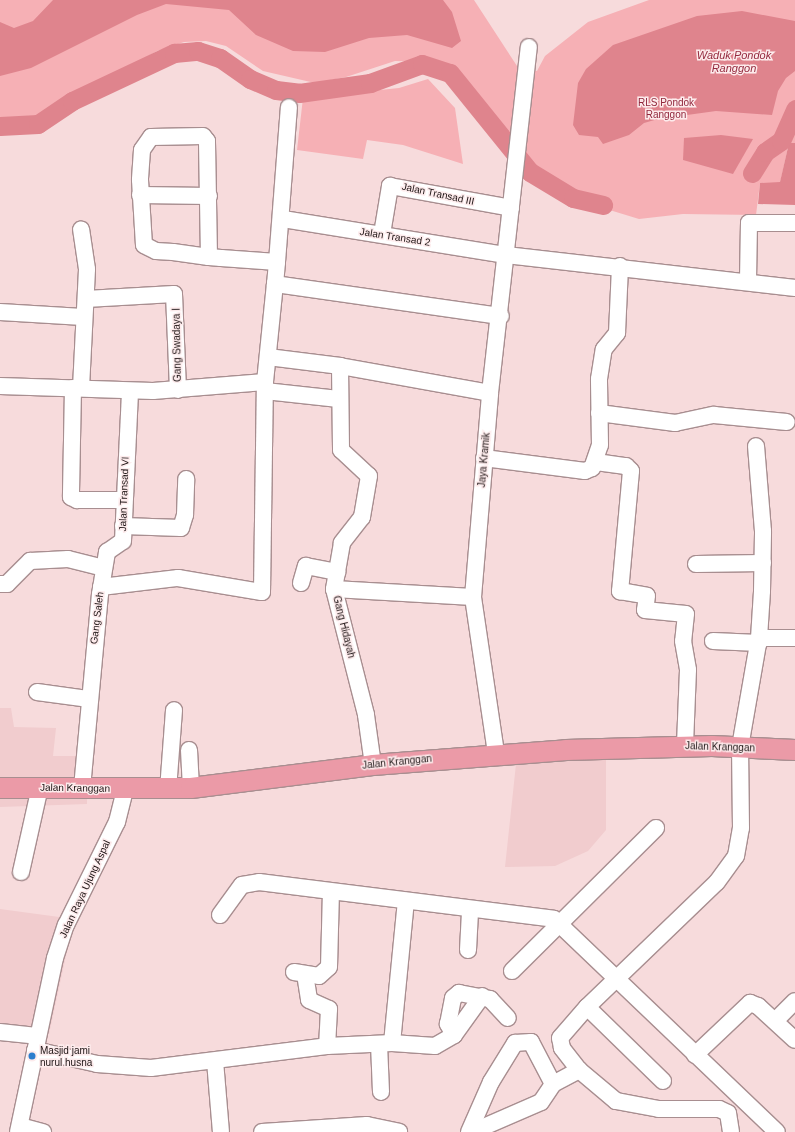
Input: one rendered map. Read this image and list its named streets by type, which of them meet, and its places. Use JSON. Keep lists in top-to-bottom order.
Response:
{
  "streets": {
    "main road": ["Jalan Kranggan"],
    "street": [
      "Jalan Transad III",
      "Jalan Transad 2",
      "Gang Swadaya I",
      "Jaya Kramik",
      "Jalan Transad VI",
      "Gang Saleh",
      "Gang Hidayah",
      "Jalan Raya Ujung Aspal"
    ]
  },
  "crossings": [
    ["Jalan Transad III", "Jalan Transad 2"],
    ["Jalan Transad III", "Jaya Kramik"],
    ["Jalan Transad 2", "Jaya Kramik"],
    ["Jaya Kramik", "Jalan Kranggan"],
    ["Jalan Transad VI", "Gang Saleh"],
    ["Gang Saleh", "Jalan Kranggan"],
    ["Gang Hidayah", "Jalan Kranggan"],
    ["Jalan Kranggan", "Jalan Raya Ujung Aspal"]
  ],
  "water": ["Waduk Pondok Ranggon"],
  "parks": ["RLS Pondok Ranggon"],
  "places": ["Masjid jami nurul husna"]
}
